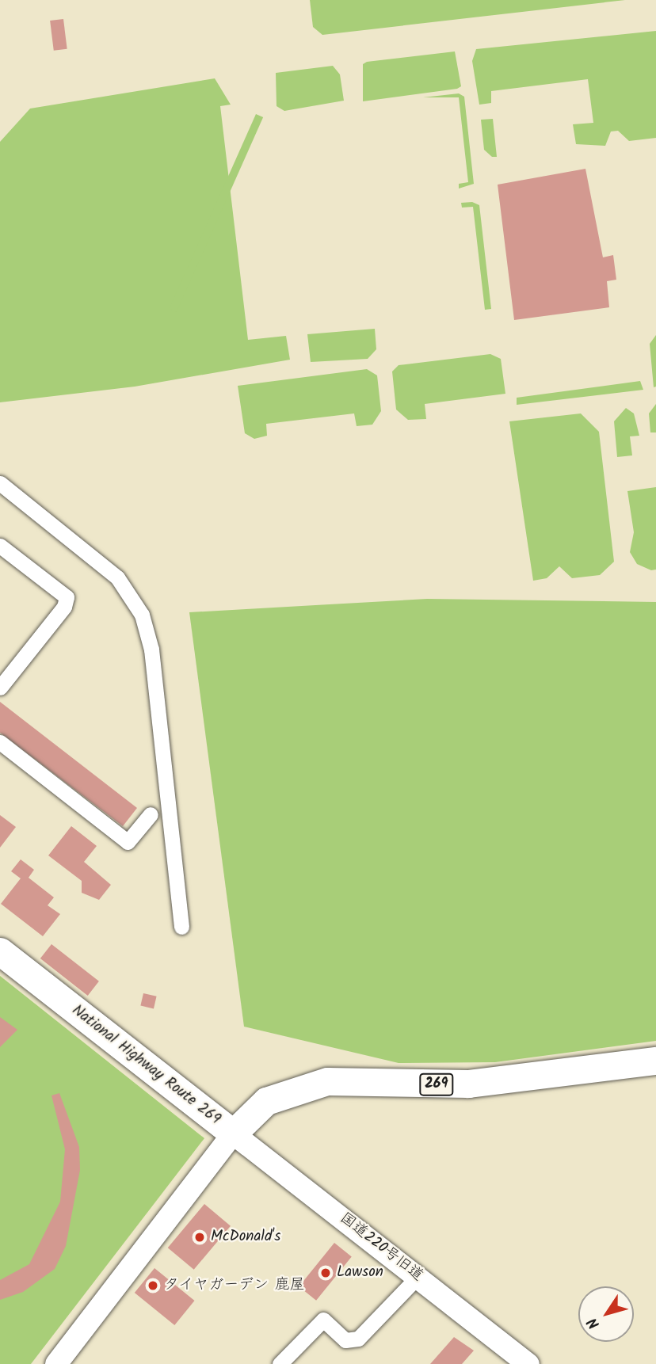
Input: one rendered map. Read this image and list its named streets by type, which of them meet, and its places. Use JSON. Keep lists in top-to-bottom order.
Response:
{
  "streets": {
    "highway": ["National Highway Route 269", "269"],
    "street": ["国道220号旧道"]
  },
  "crossings": [
    ["National Highway Route 269", "国道220号旧道"]
  ],
  "places": ["McDonald's", "Lawson", "タイヤガーデン 鹿屋"],
  "north": "bottom left"
}
